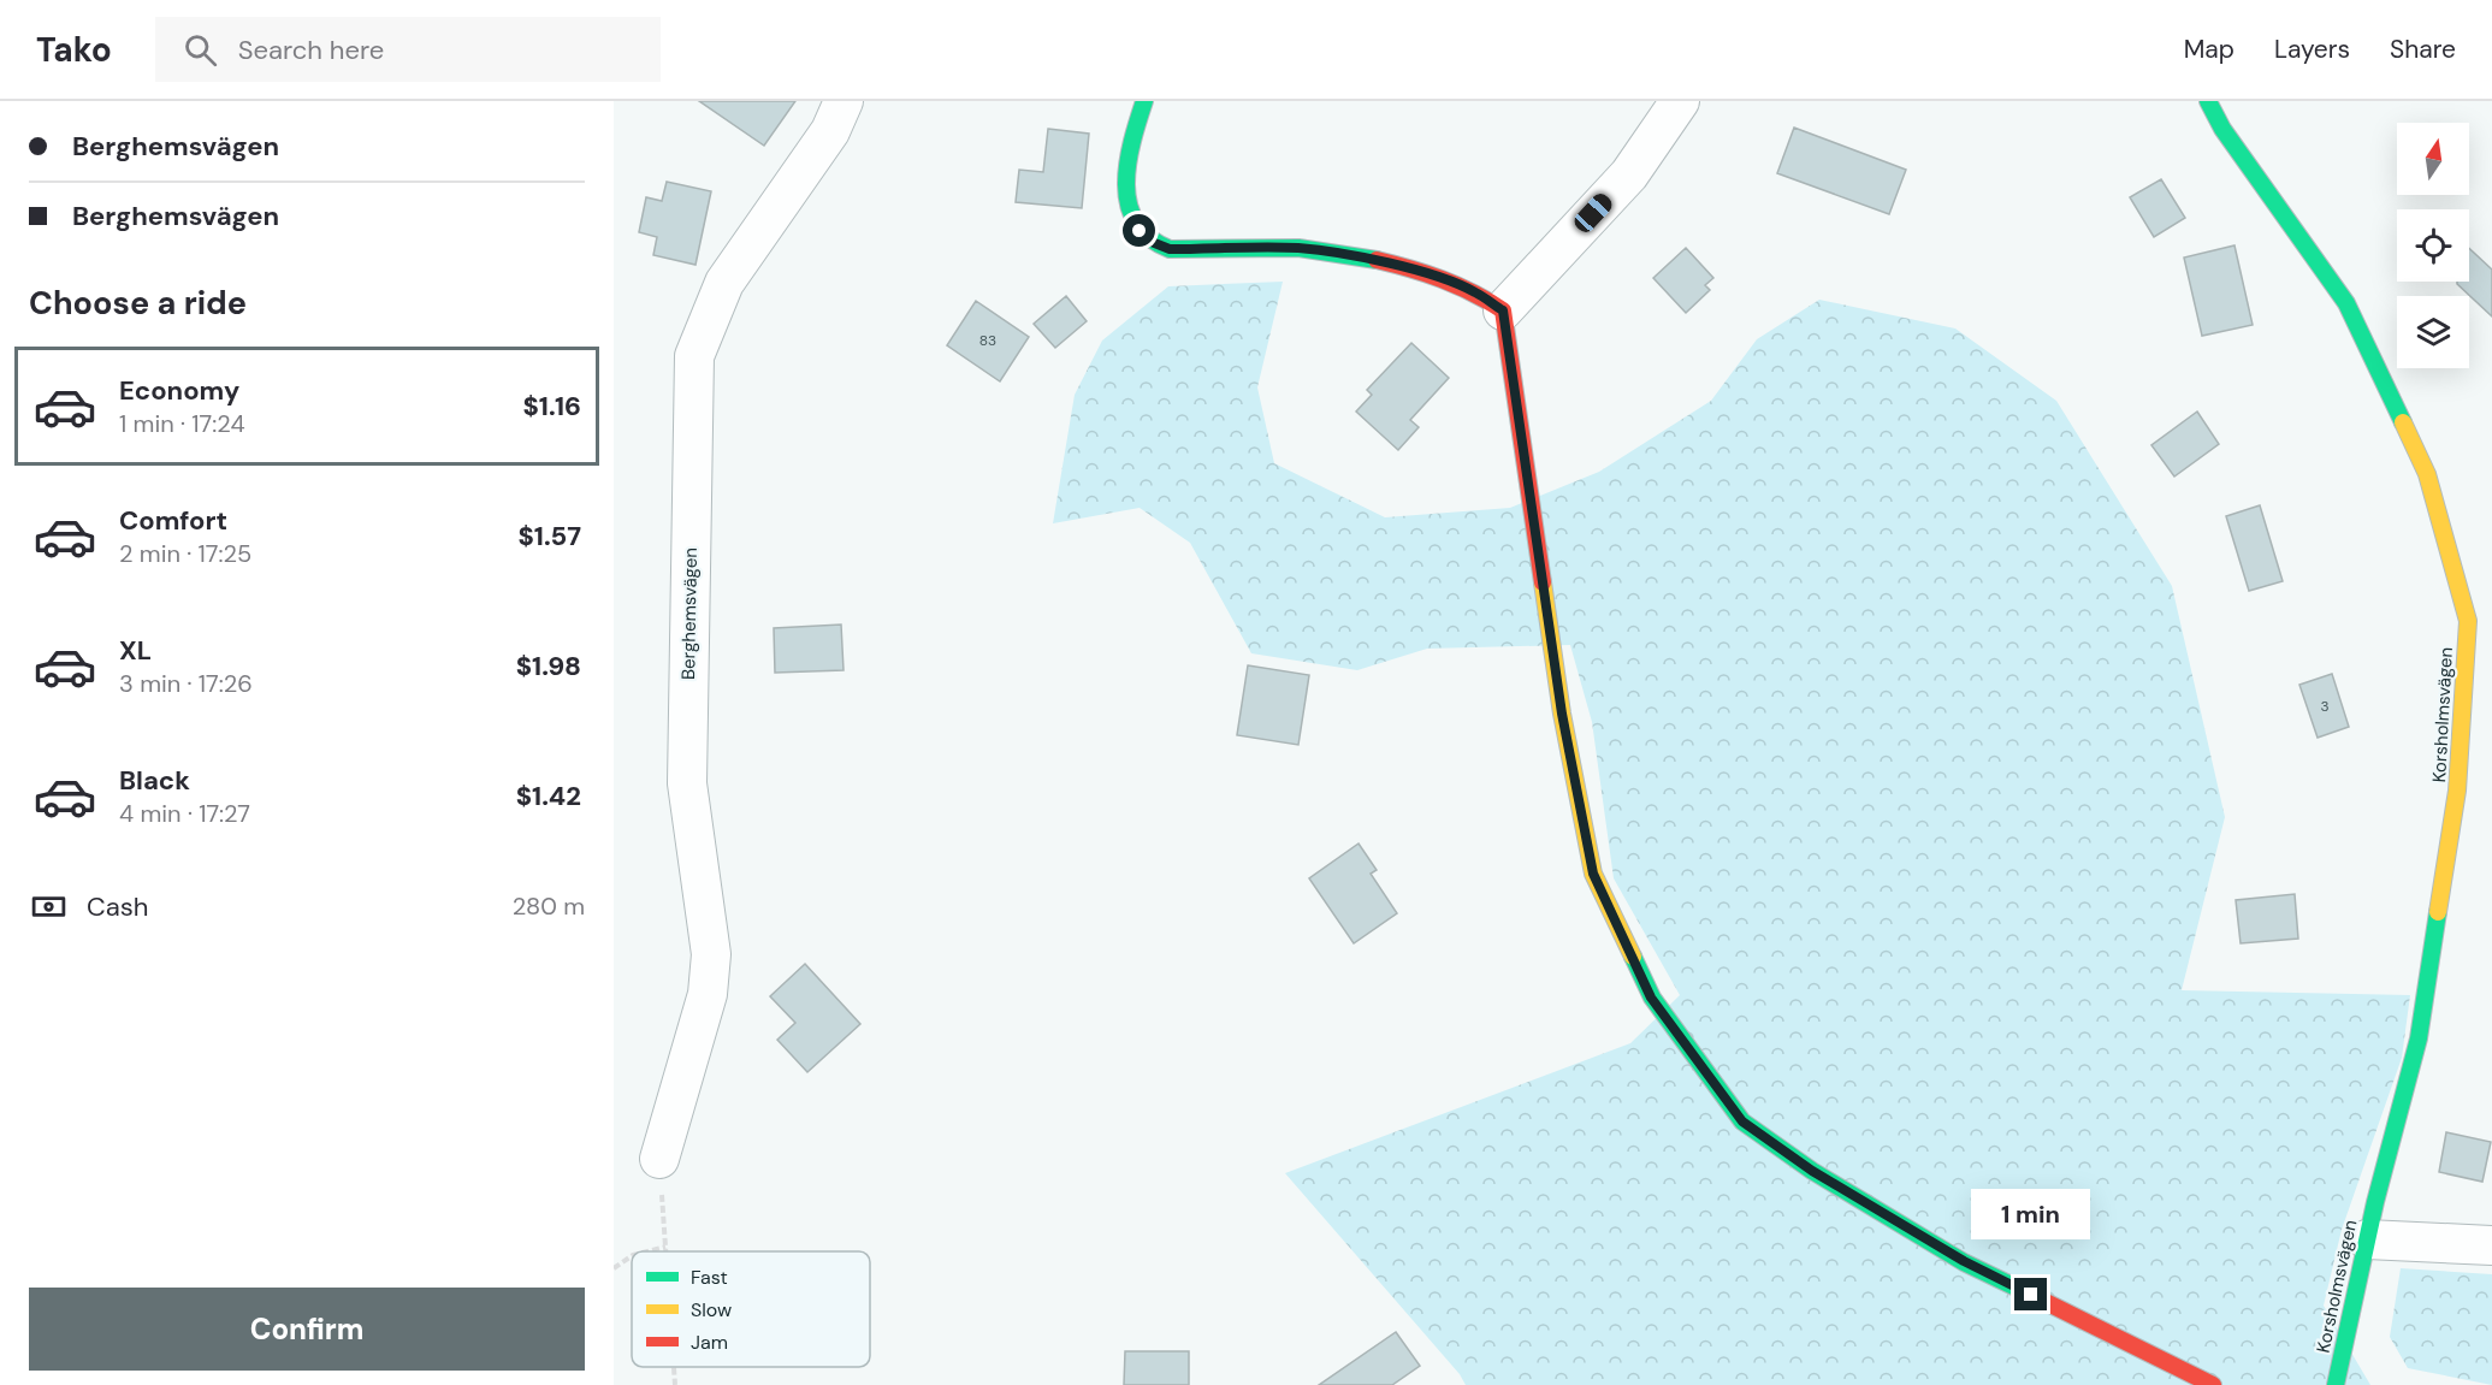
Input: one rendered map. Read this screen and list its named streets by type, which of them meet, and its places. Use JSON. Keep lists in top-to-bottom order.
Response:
{
  "streets": {
    "street": ["Berghemsvägen", "Korsholmsvägen"]
  },
  "house_numbers": ["83", "3"],
  "legend": ["Fast", "Slow", "Jam"],
  "north": "top",
  "page": {
    "header": "Tako",
    "search": "Search here",
    "nav": ["Map", "Layers", "Share"],
    "banner": ["Berghemsvägen", "Berghemsvägen"],
    "heading": "Choose a ride",
    "list": [
      {
        "name": "Economy",
        "note": "1 min · 17:24",
        "value": "$1.16"
      },
      {
        "name": "Comfort",
        "note": "2 min · 17:25",
        "value": "$1.57"
      },
      {
        "name": "XL",
        "note": "3 min · 17:26",
        "value": "$1.98"
      },
      {
        "name": "Black",
        "note": "4 min · 17:27",
        "value": "$1.42"
      }
    ],
    "pay": ["Cash", "280 m"],
    "bubble": "1 min",
    "buttons": "Confirm"
  }
}
